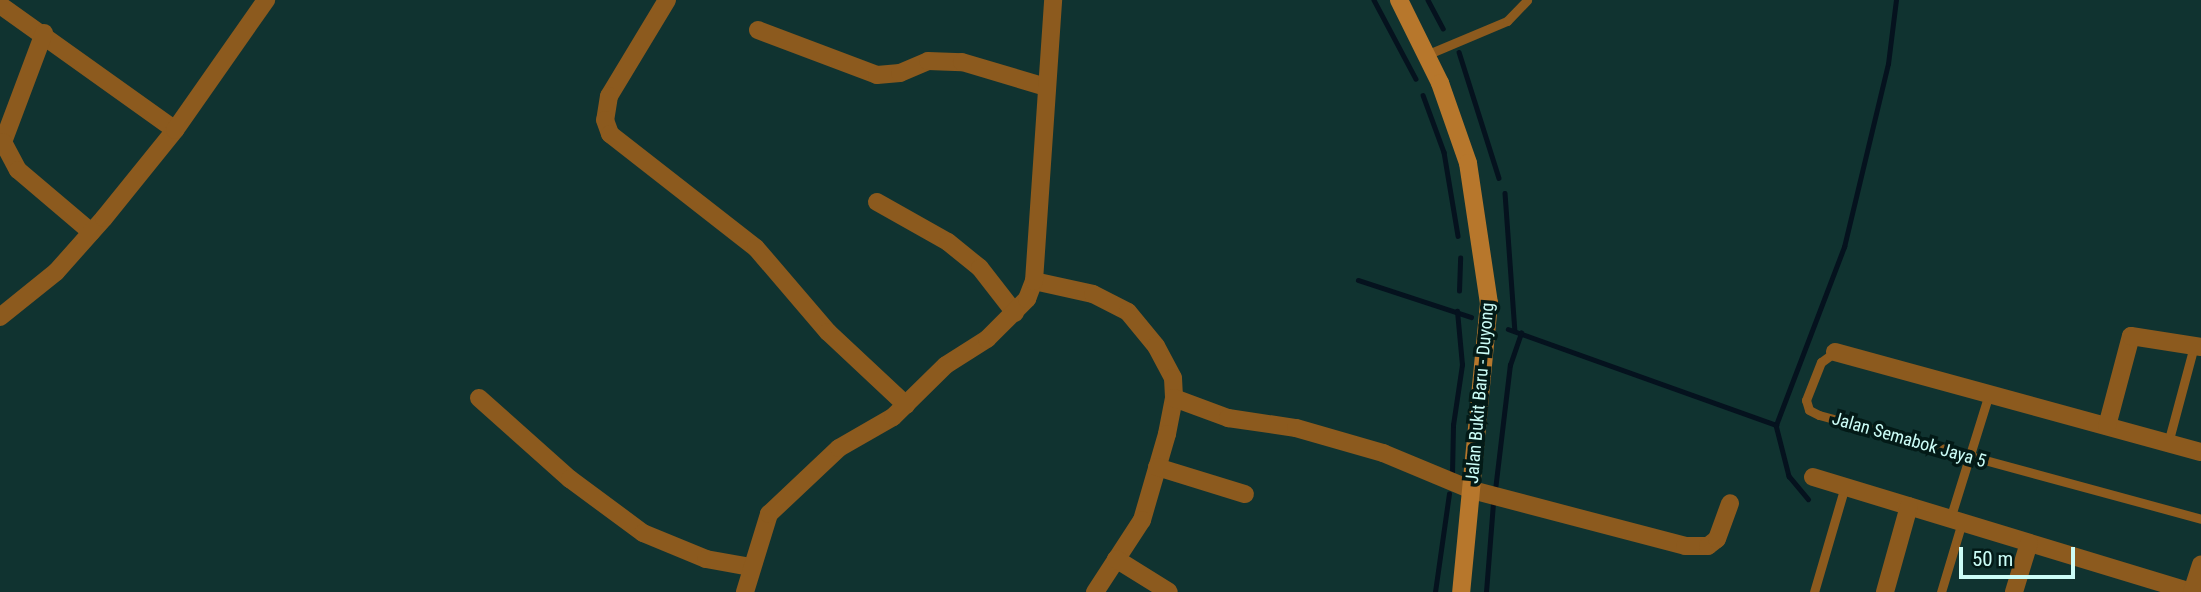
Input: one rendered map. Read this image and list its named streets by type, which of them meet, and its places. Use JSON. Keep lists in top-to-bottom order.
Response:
{
  "streets": {
    "main road": ["Jalan Bukit Baru - Duyong"],
    "street": ["Jalan Semabok Jaya 5"]
  },
  "scale_bar": "50 m"
}
